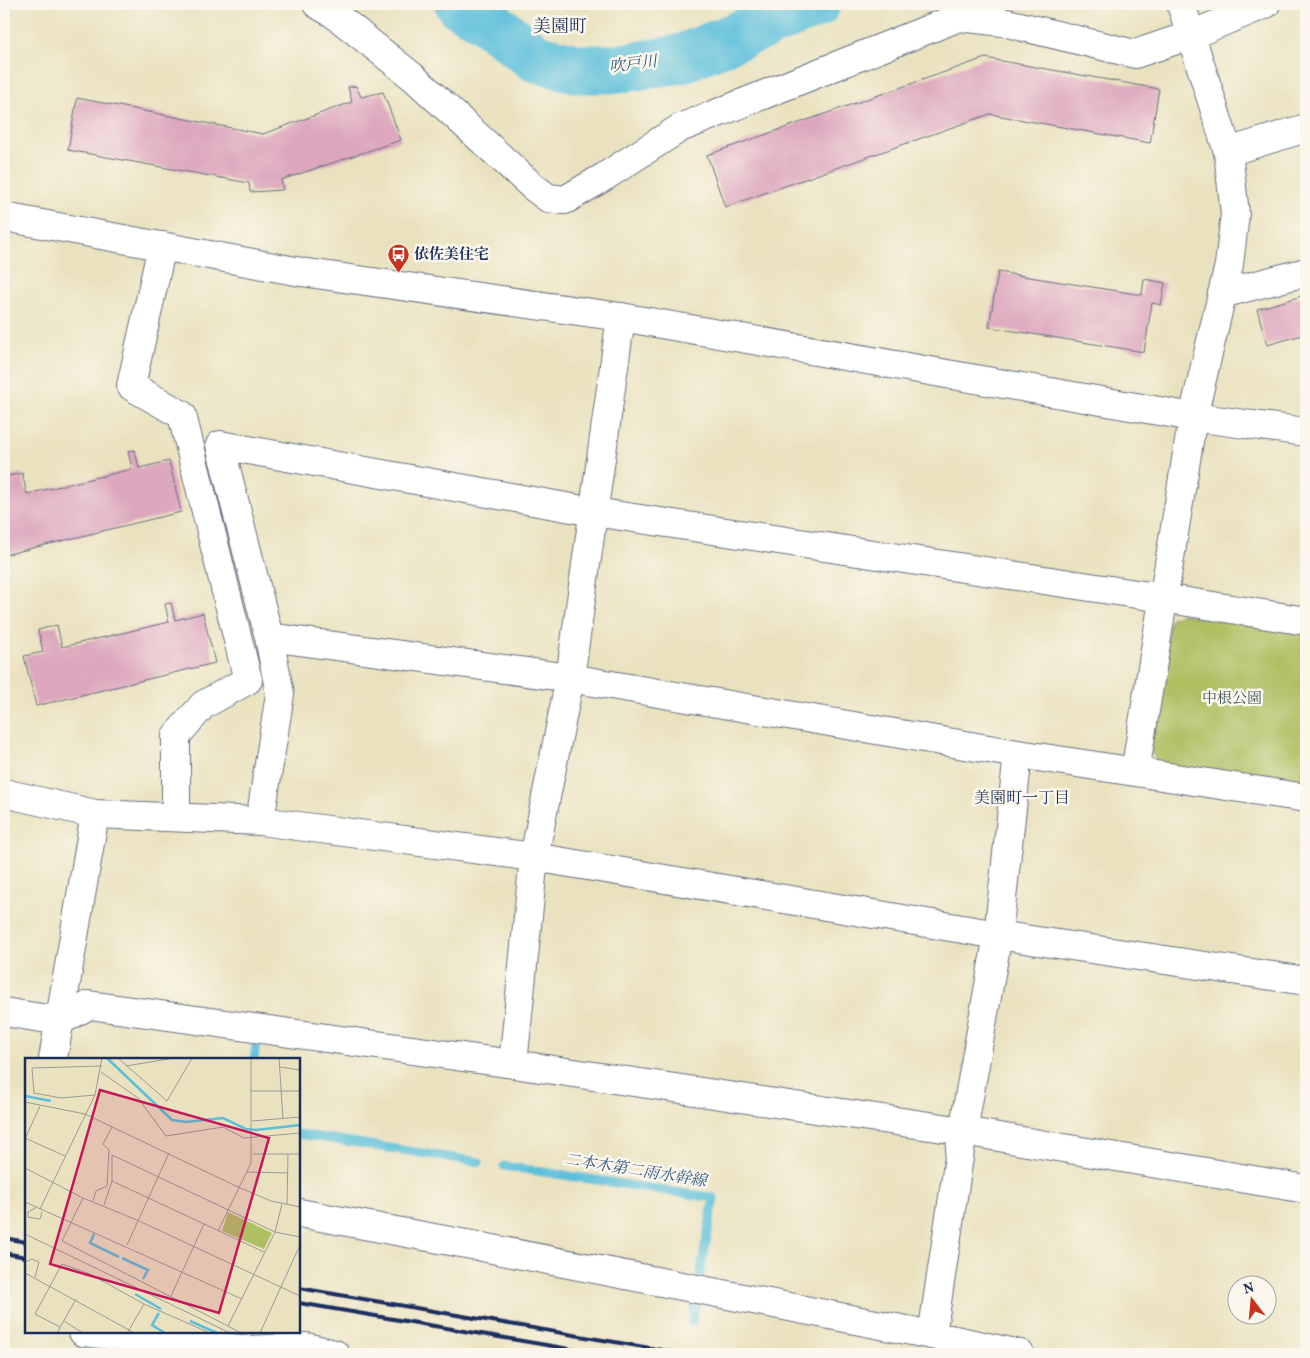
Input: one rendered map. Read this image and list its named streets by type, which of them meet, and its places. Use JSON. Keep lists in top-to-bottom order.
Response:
{
  "districts": ["美園町", "美園町一丁目"],
  "water": ["吹戸川", "二本木第二雨水幹線"],
  "parks": ["中根公園"],
  "places": {
    "bus stop": ["依佐美住宅"]
  },
  "north": "top"
}
